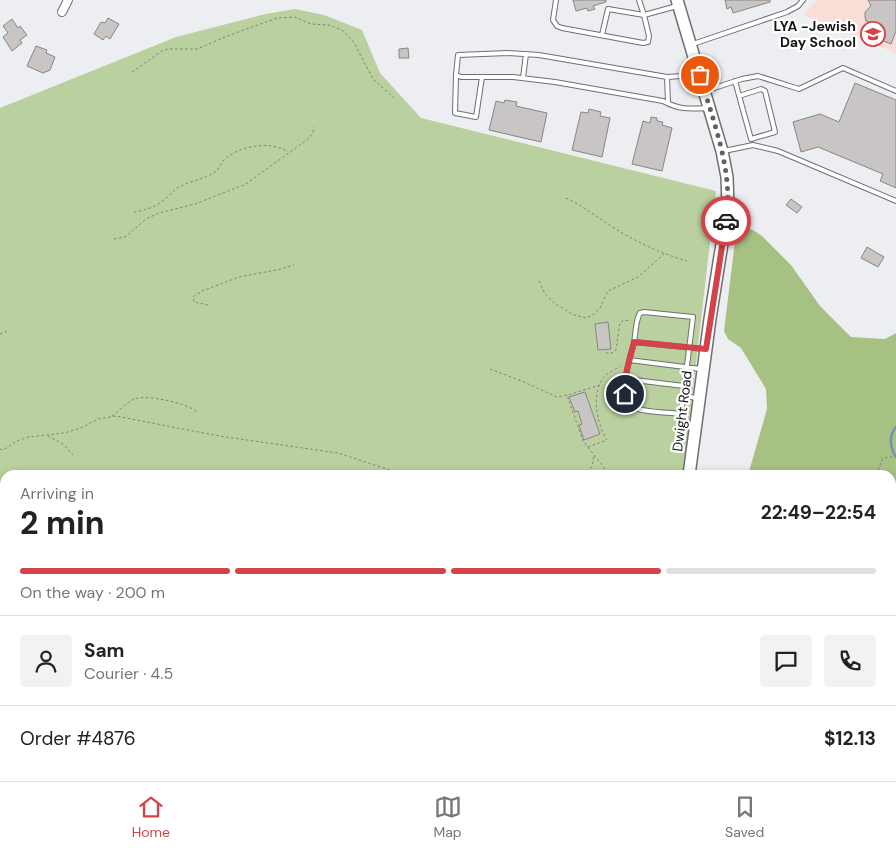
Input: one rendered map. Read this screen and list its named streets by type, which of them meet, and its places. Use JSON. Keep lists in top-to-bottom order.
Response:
{
  "streets": {
    "main road": ["Dwight Road"]
  },
  "places": {
    "school or university": ["LYA -Jewish Day School"]
  },
  "page": {
    "heading": ["2 min", "Arriving in", "22:49–22:54"],
    "panel": [
      "Sam",
      "Courier · 4.5",
      "Order #4876",
      "$12.13"
    ],
    "bar": "On the way · 200 m",
    "tabs": ["Home", "Map", "Saved"]
  }
}
